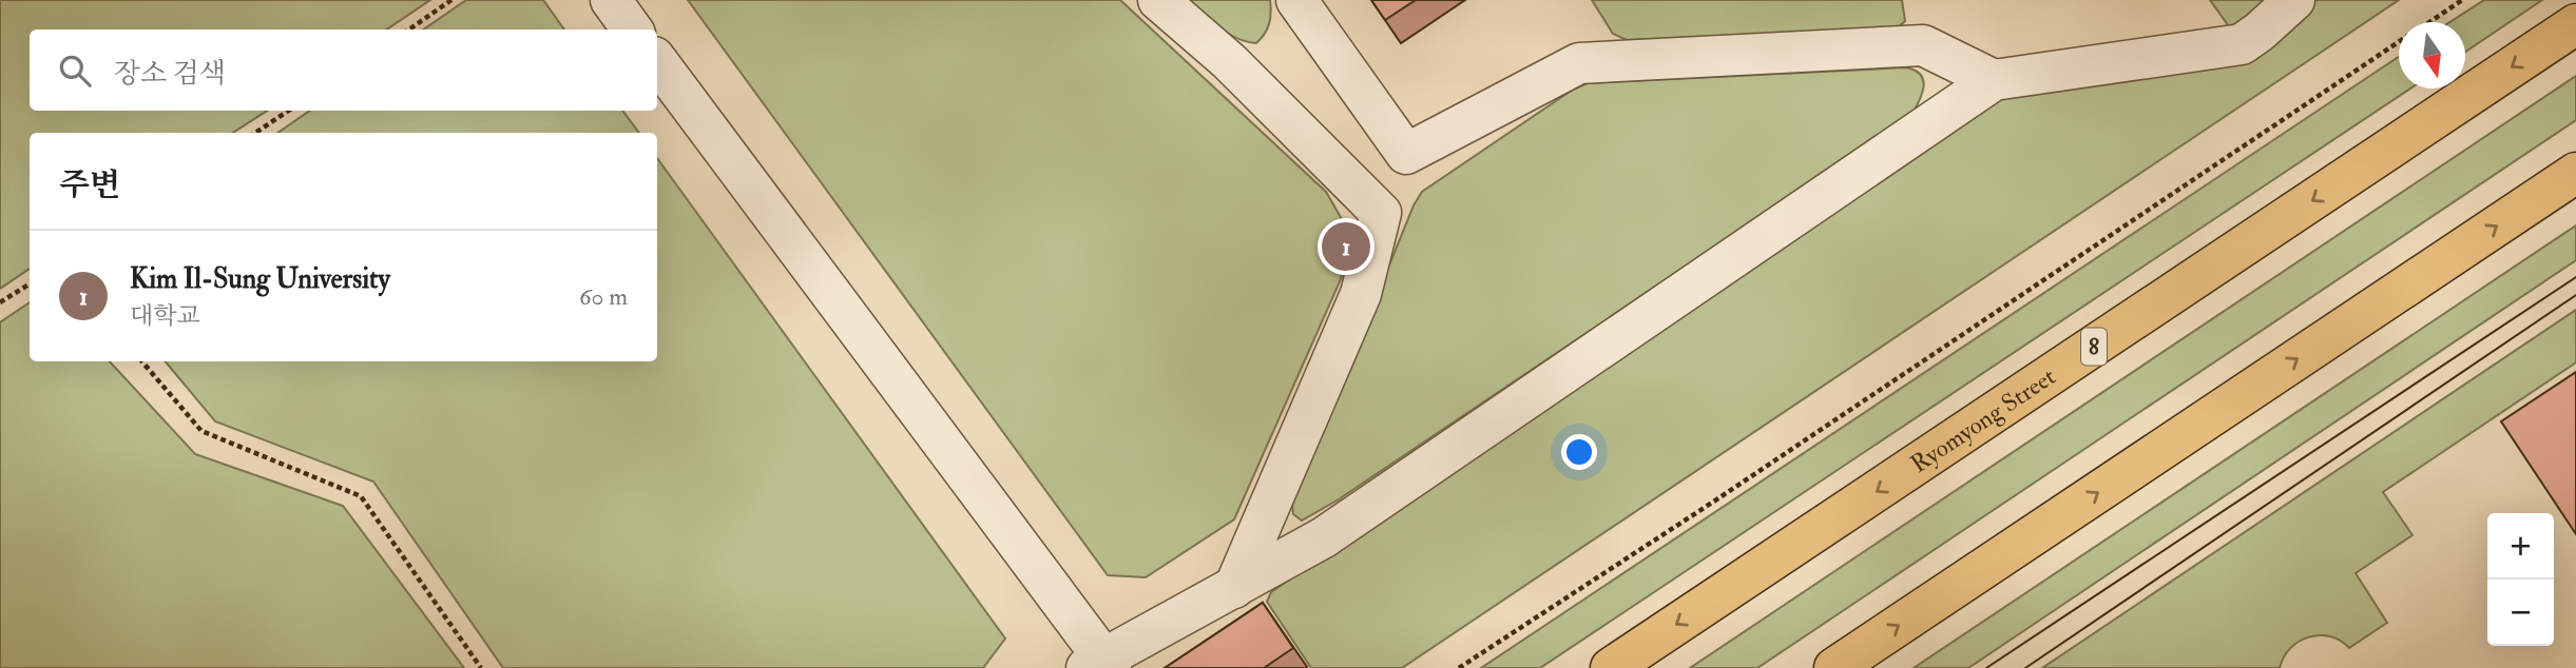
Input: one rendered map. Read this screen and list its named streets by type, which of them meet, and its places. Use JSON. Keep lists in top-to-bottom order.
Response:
{
  "streets": {
    "highway": ["8", "Ryomyong Street"]
  },
  "north": "bottom",
  "page": {
    "search": "장소 검색",
    "heading": "주변",
    "pins": "1",
    "list": [
      {
        "mark": "1",
        "name": "Kim Il-Sung University",
        "note": "대학교",
        "value": "60 m"
      }
    ],
    "map_buttons": ["+", "−"]
  }
}
